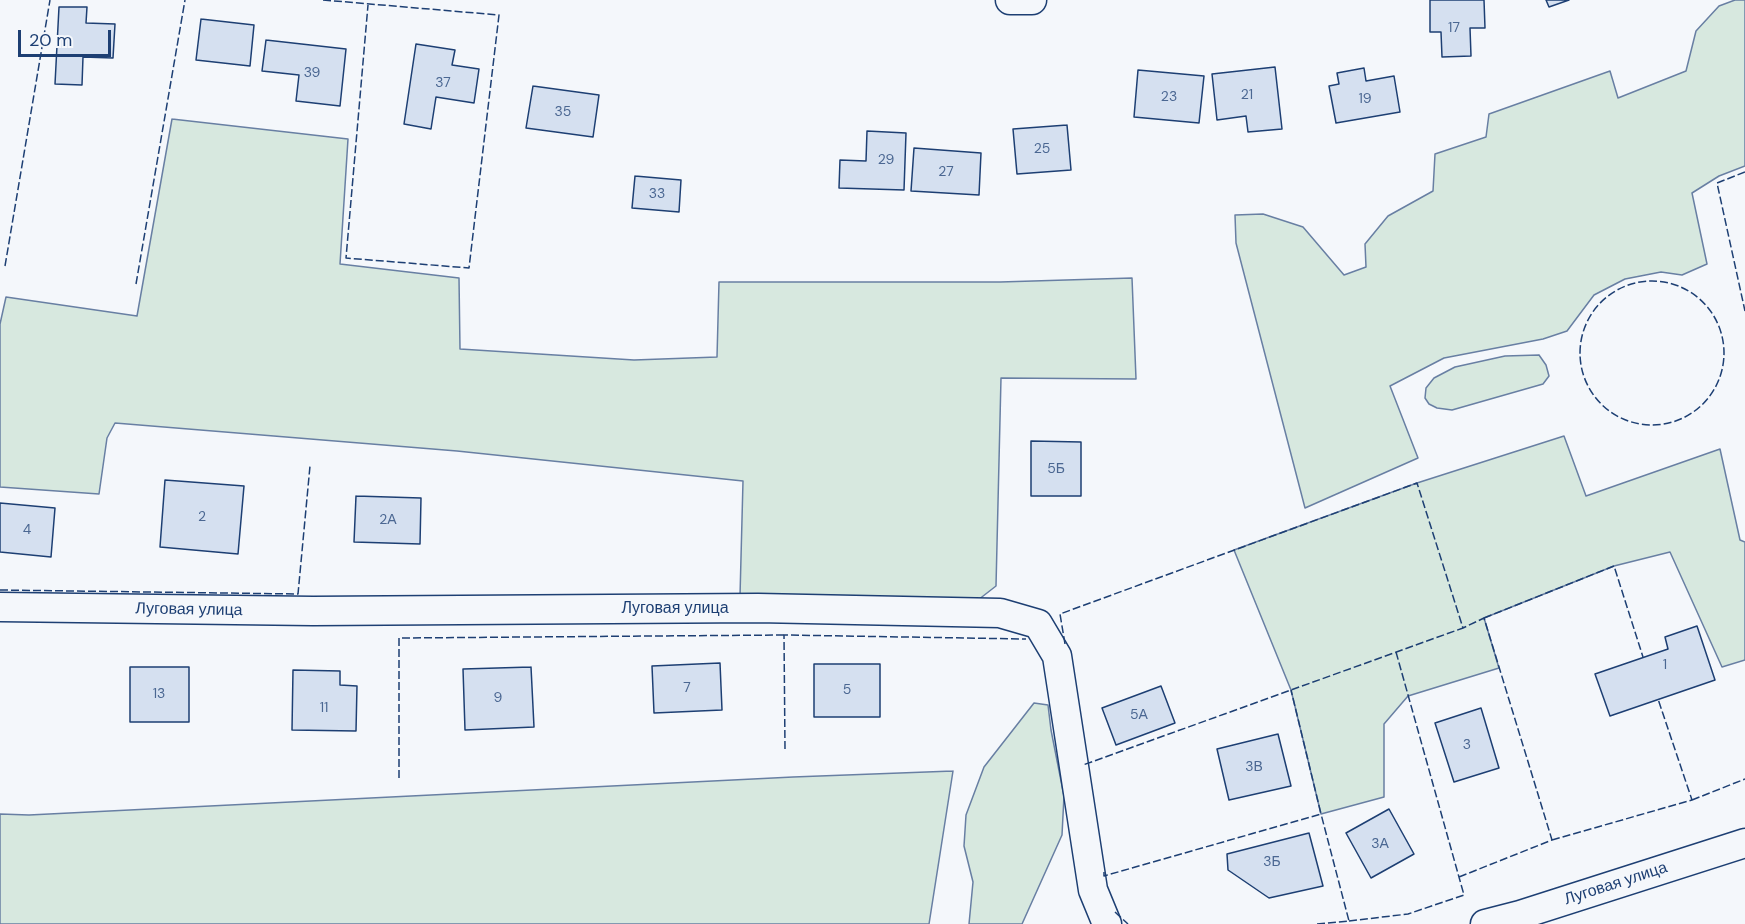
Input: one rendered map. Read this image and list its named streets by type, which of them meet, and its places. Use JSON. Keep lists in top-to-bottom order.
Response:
{
  "streets": {
    "street": ["Луговая улица"]
  },
  "house_numbers": [
    "17",
    "39",
    "37",
    "21",
    "23",
    "19",
    "35",
    "25",
    "29",
    "27",
    "33",
    "5Б",
    "2",
    "2А",
    "4",
    "1",
    "7",
    "5",
    "13",
    "9",
    "11",
    "5А",
    "3",
    "3В",
    "3А",
    "3Б"
  ],
  "scale_bar": "20 m"
}
